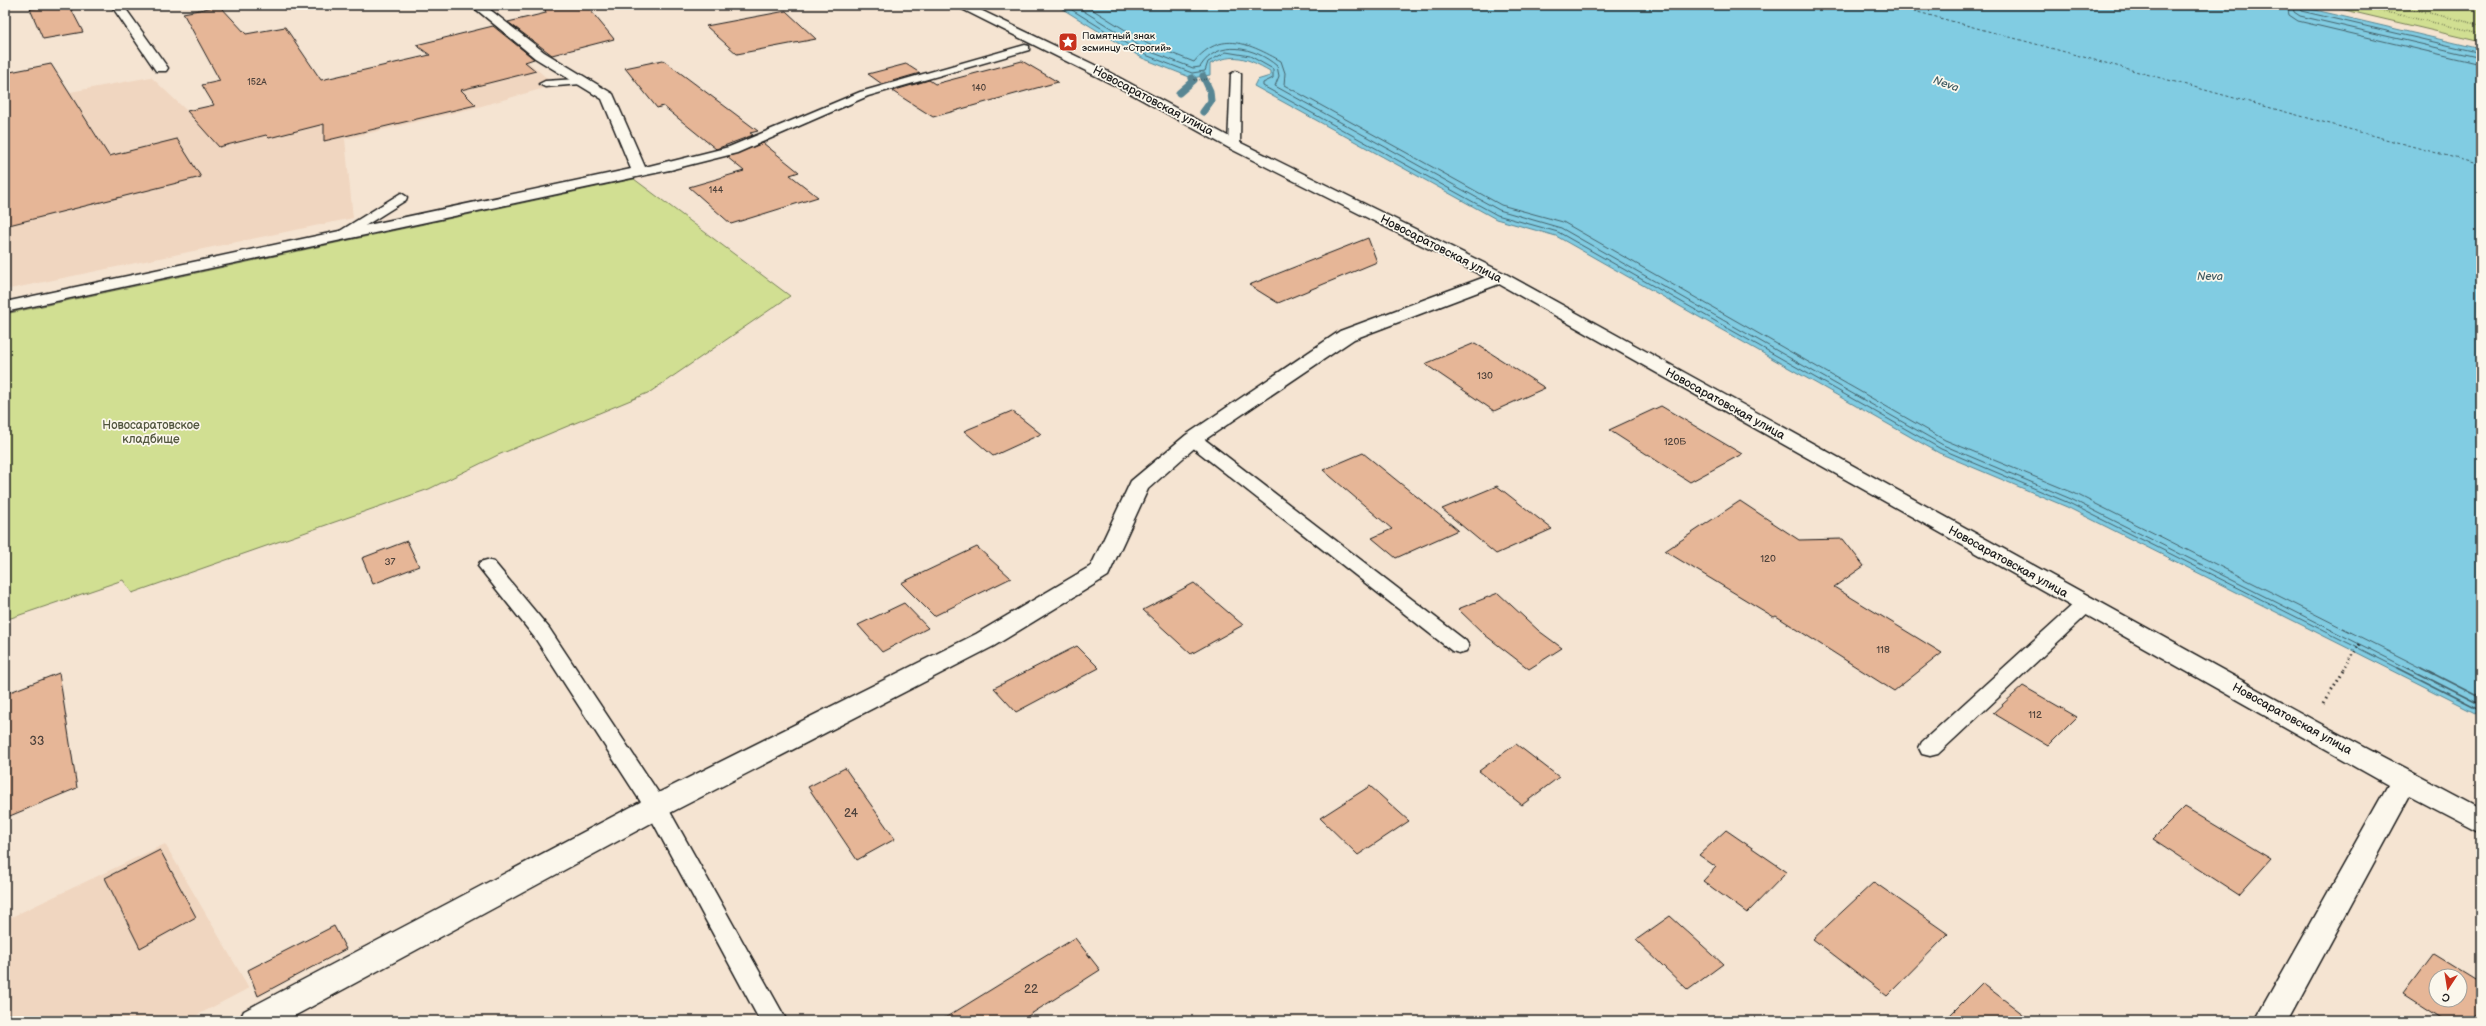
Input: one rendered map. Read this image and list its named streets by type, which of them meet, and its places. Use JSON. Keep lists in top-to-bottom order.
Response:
{
  "streets": {
    "street": ["Новосаратовская улица"]
  },
  "water": ["Neva"],
  "parks": ["Новосаратовское кладбище"],
  "places": {
    "place": ["Памятный знак эсминцу «Строгий»"]
  },
  "house_numbers": [
    "152А",
    "140",
    "144",
    "130",
    "120Б",
    "120",
    "37",
    "118",
    "112",
    "33",
    "24",
    "22"
  ],
  "north": "bottom"
}
